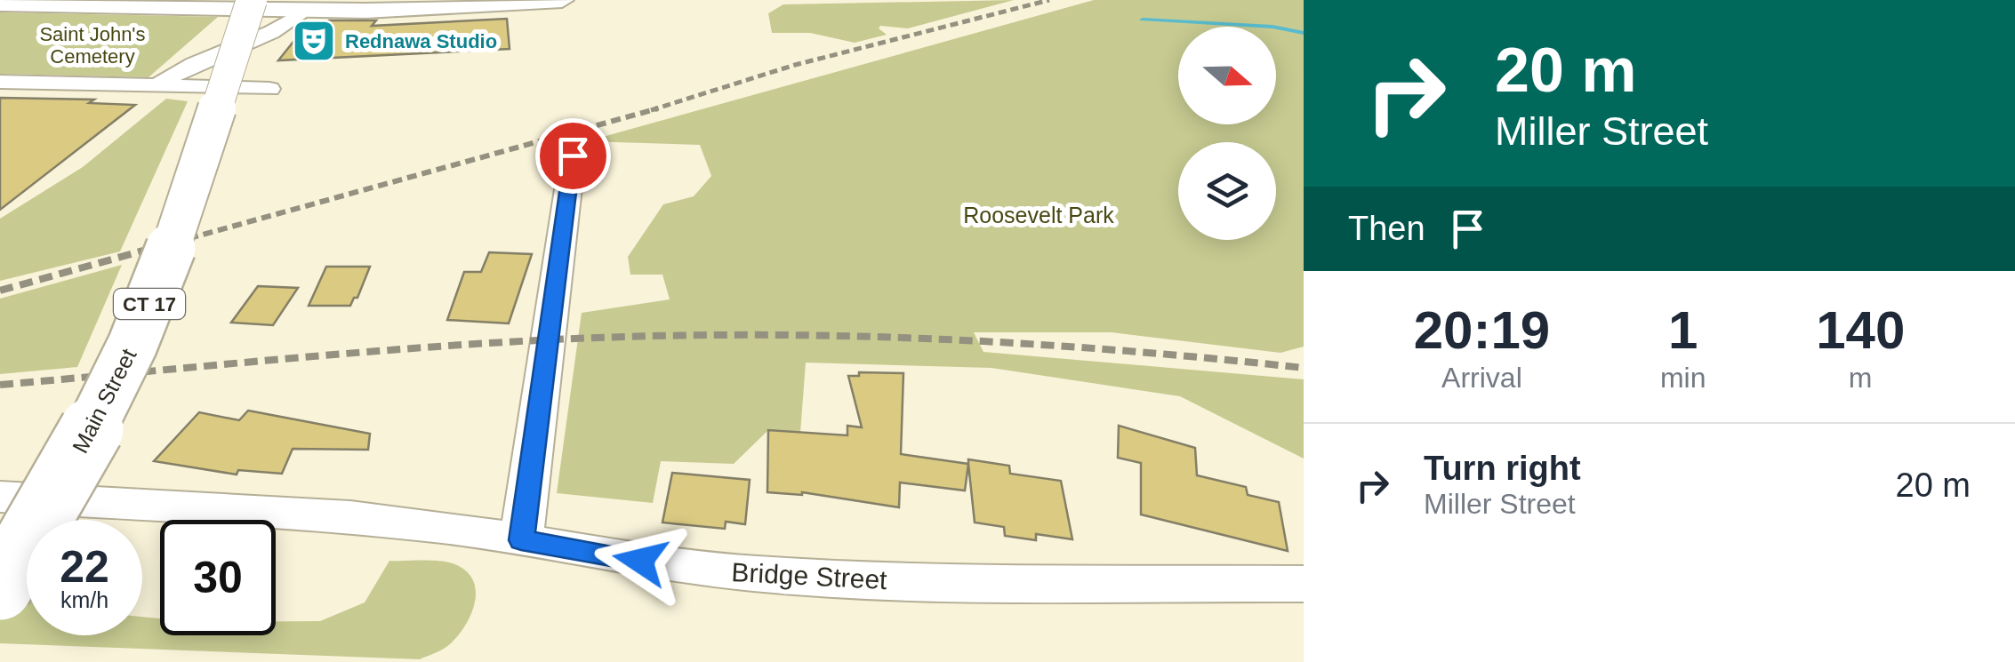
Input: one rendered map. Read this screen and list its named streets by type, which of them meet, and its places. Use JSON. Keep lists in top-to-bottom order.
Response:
{
  "streets": {
    "highway": ["CT 17", "Main Street"],
    "street": ["Bridge Street"]
  },
  "parks": ["Saint John's Cemetery", "Roosevelt Park"],
  "places": {
    "theatre": ["Rednawa Studio"]
  },
  "north": "right",
  "page": {
    "turn": ["20 m", "Miller Street"],
    "then": "Then",
    "eta": [
      "20:19",
      "Arrival",
      "1",
      "min",
      "140",
      "m"
    ],
    "list": [
      {
        "name": "Turn right",
        "note": "Miller Street",
        "value": "20 m"
      }
    ],
    "speed": "22 km/h",
    "limit": "30"
  }
}
